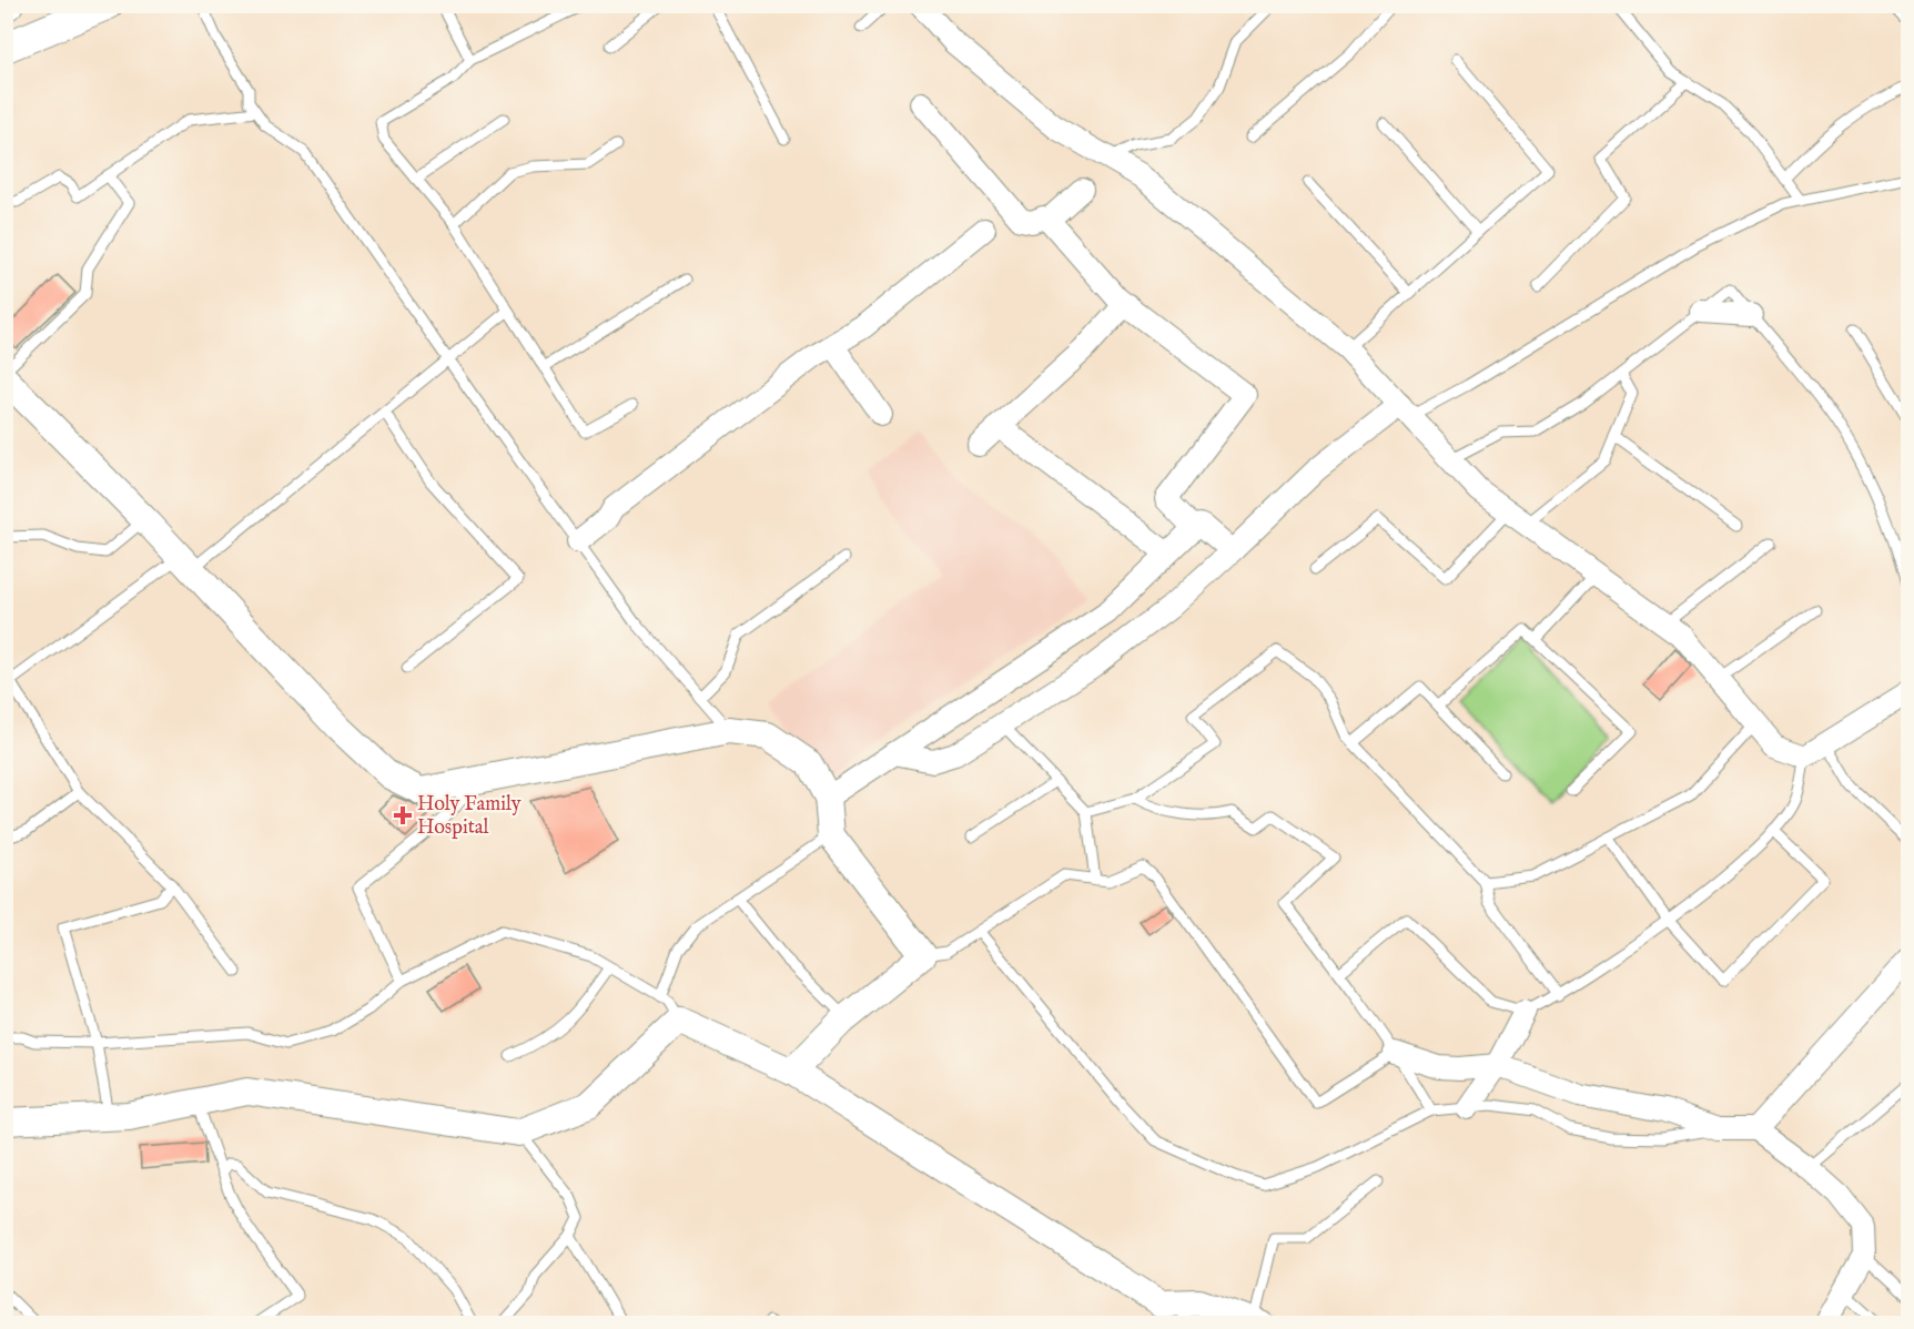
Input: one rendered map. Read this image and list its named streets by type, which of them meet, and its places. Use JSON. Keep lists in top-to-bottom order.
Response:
{
  "places": {
    "health": ["Holy Family Hospital"]
  }
}
